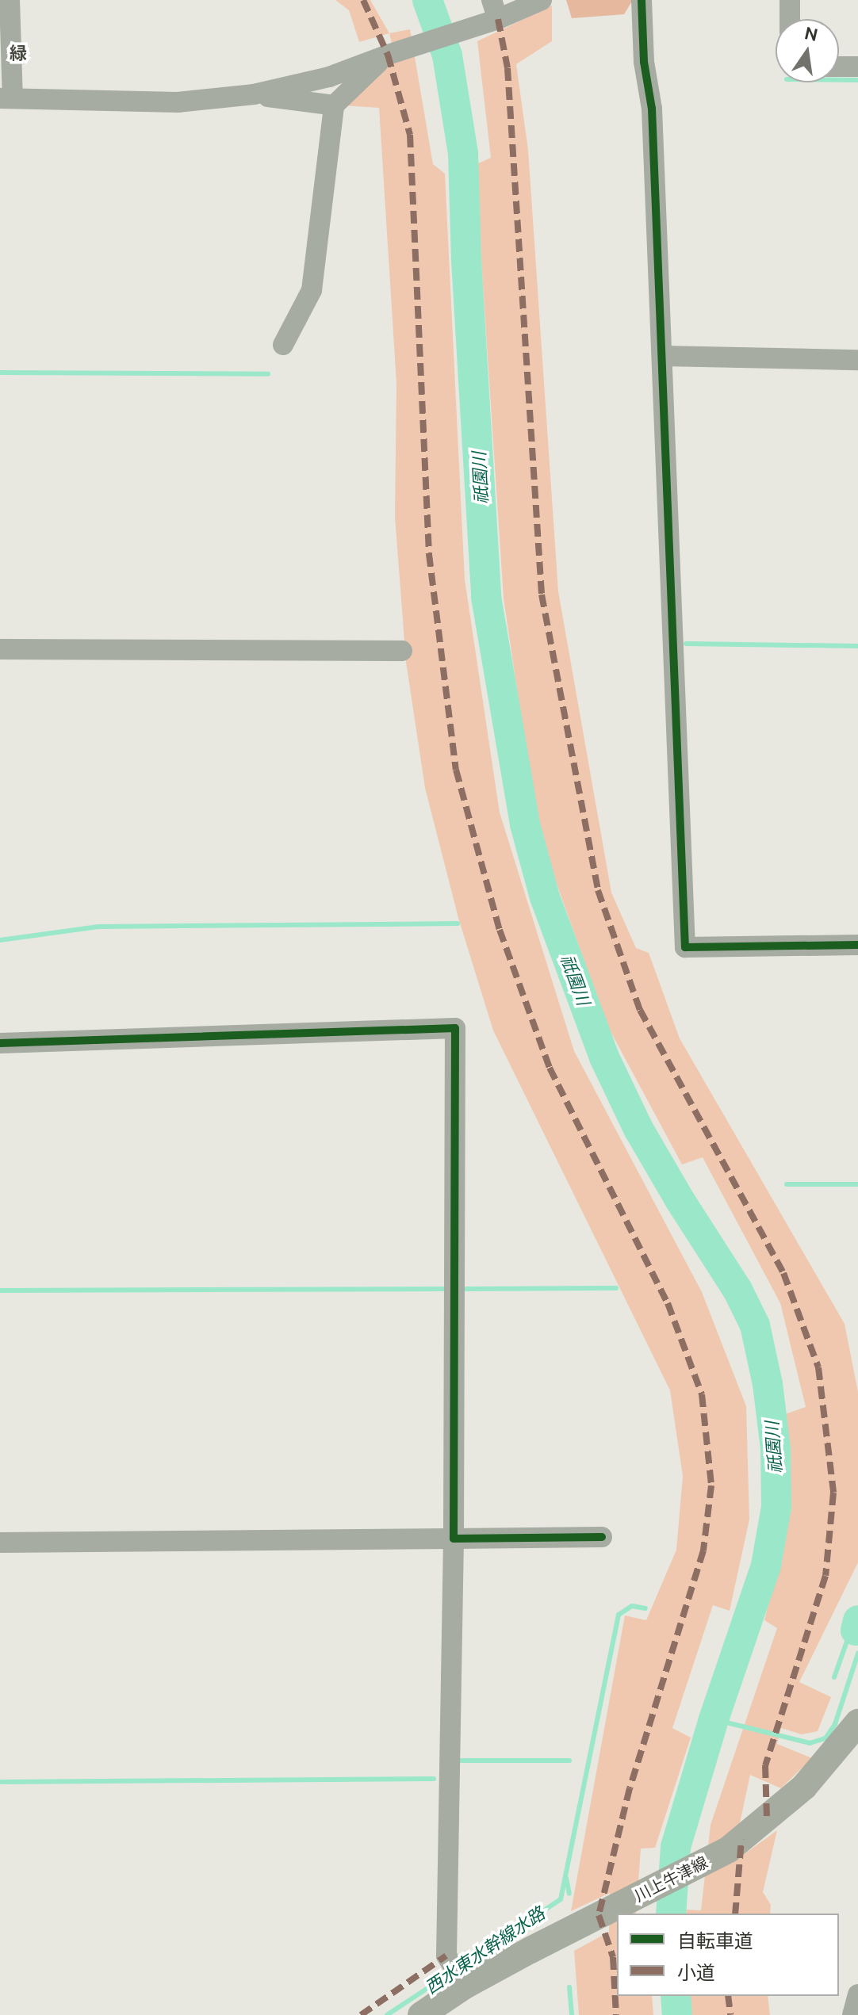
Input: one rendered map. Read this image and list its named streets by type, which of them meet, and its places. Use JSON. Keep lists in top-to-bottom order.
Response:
{
  "streets": {
    "main road": ["川上牛津線"]
  },
  "districts": ["緑"],
  "water": ["祇園川", "西水東水幹線水路"],
  "legend": ["自転車道", "小道"],
  "north": "top"
}
